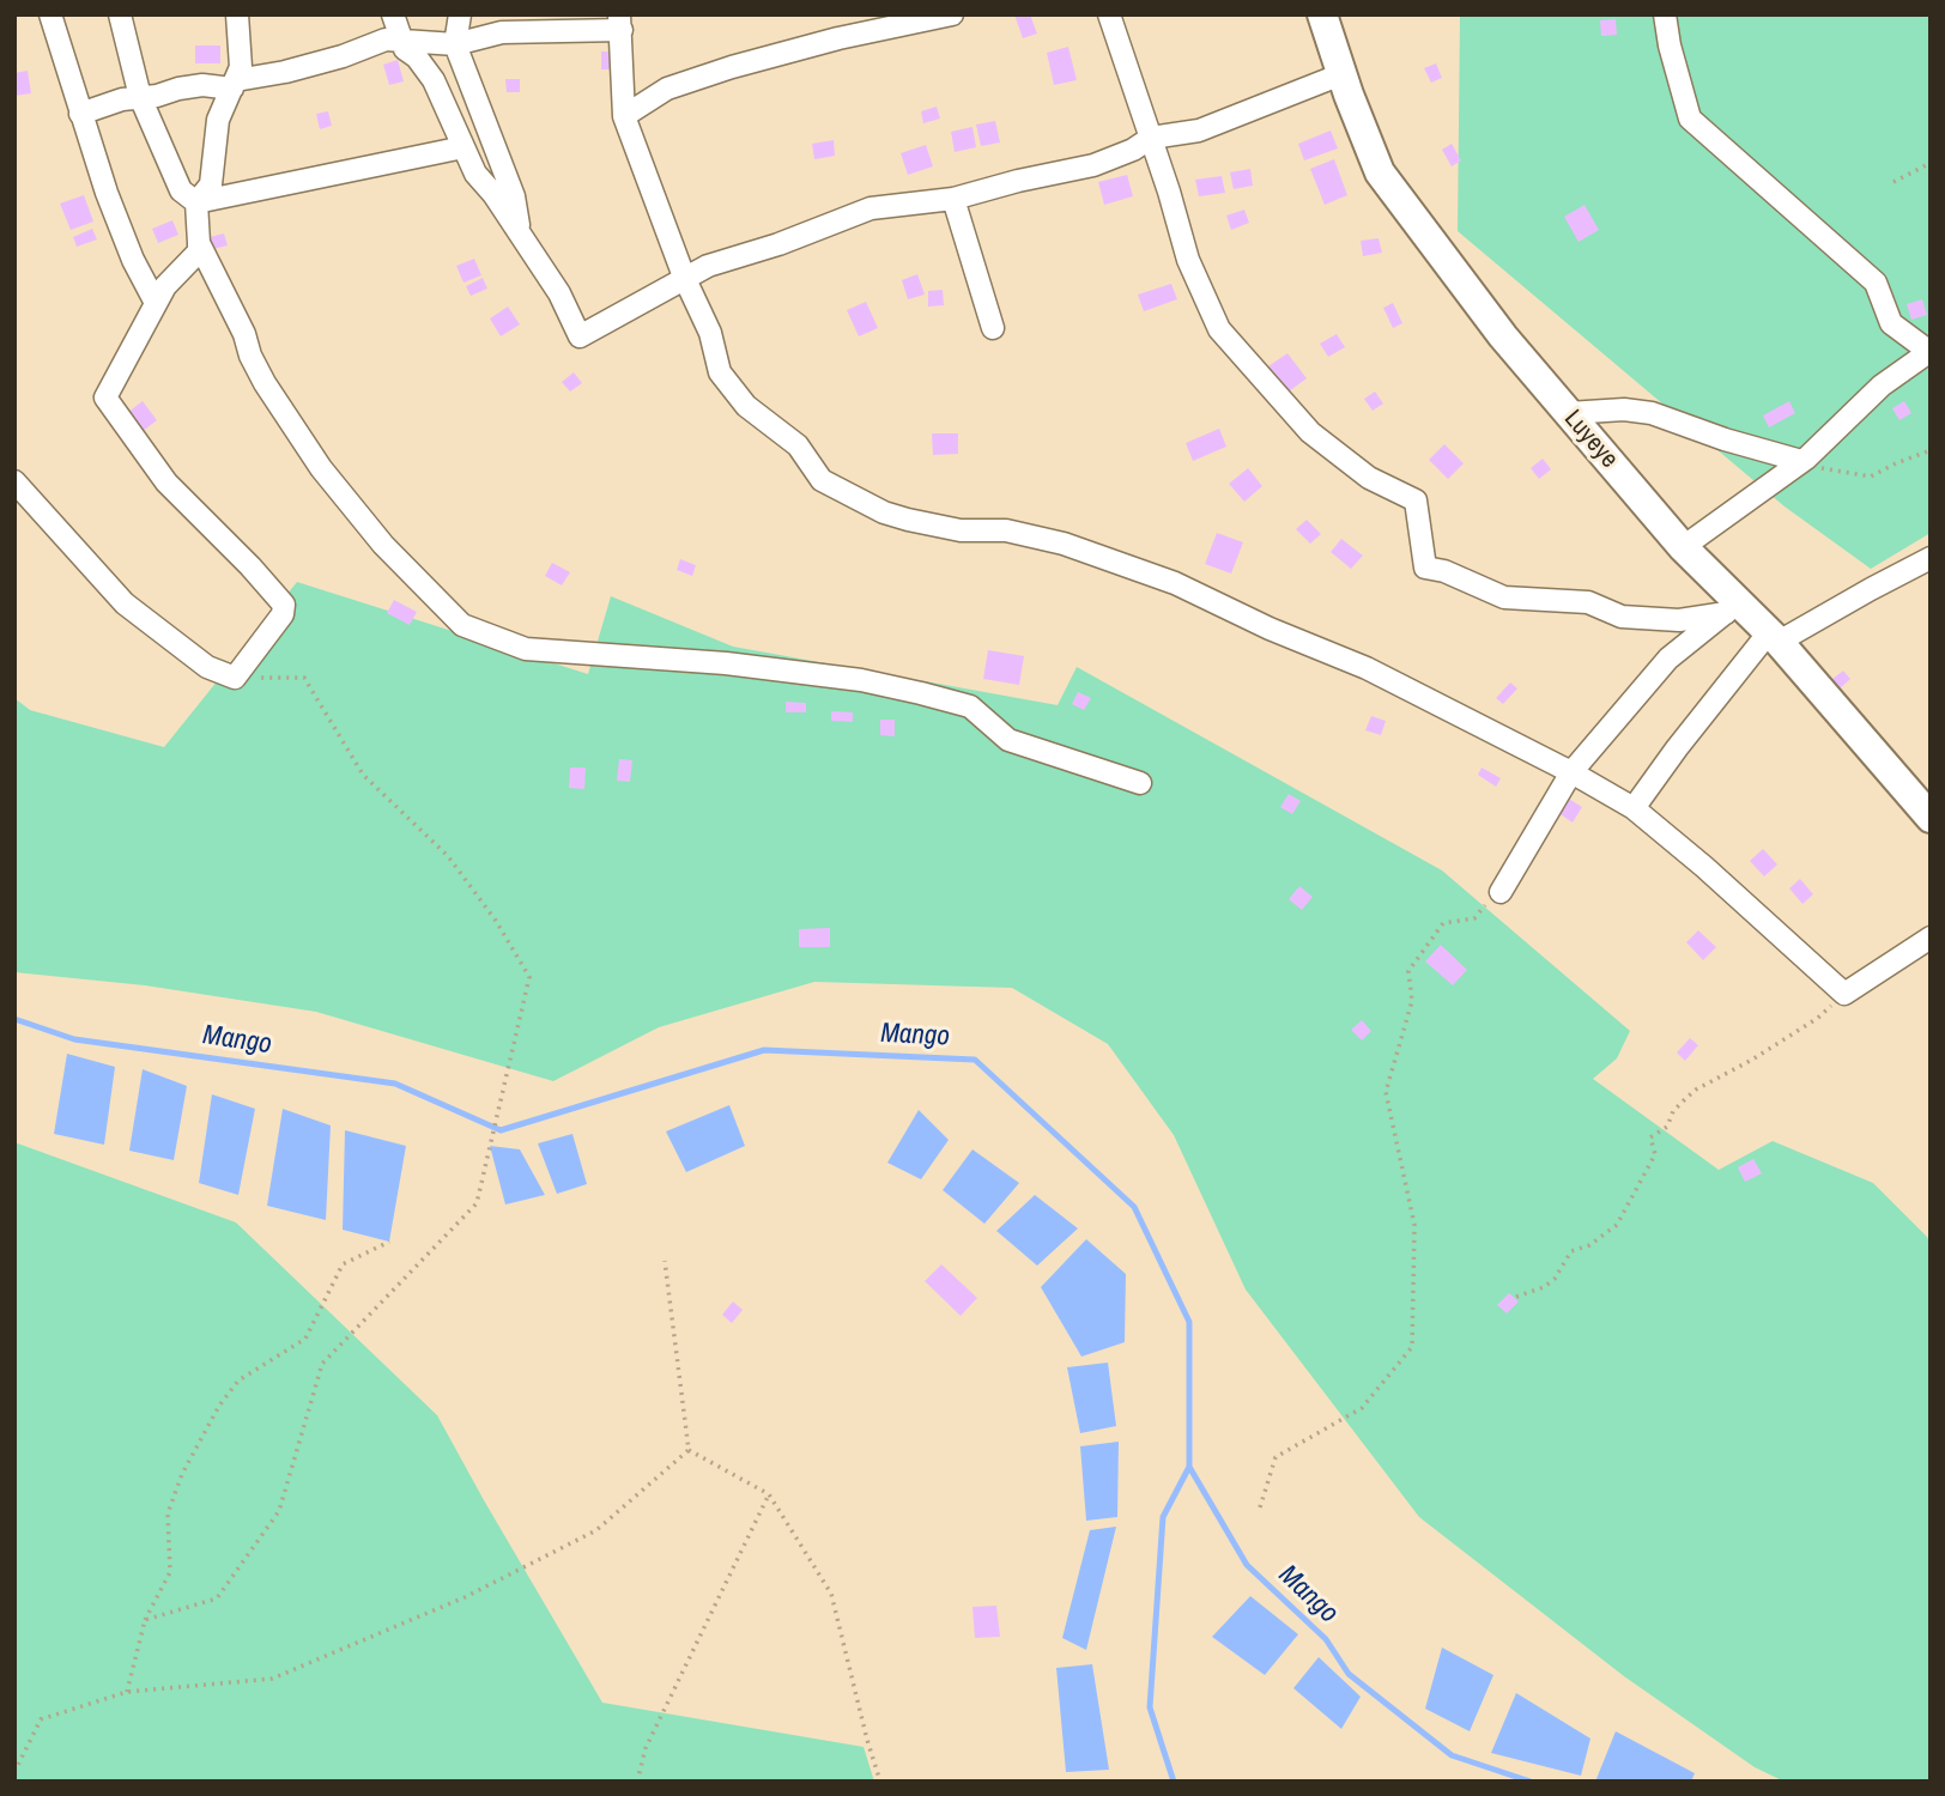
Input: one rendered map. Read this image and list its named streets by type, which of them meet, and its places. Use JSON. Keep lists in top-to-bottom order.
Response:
{
  "streets": {
    "street": ["Luyeye"]
  },
  "water": ["Mango"]
}
